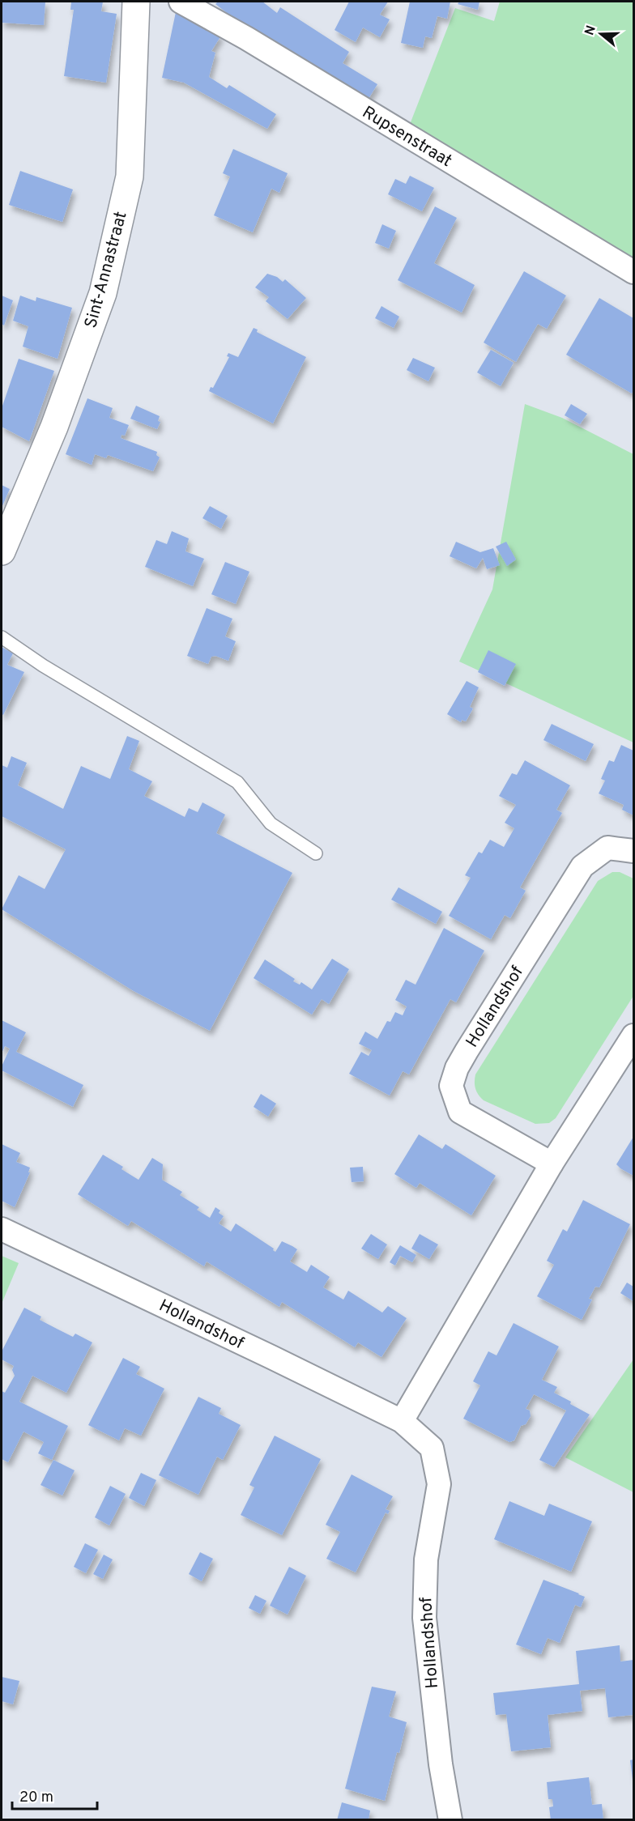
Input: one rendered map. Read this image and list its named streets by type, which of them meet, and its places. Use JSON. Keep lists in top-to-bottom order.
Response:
{
  "streets": {
    "street": ["Rupsenstraat", "Sint-Annastraat", "Hollandshof"]
  },
  "scale_bar": "20 m",
  "north": "left"
}
